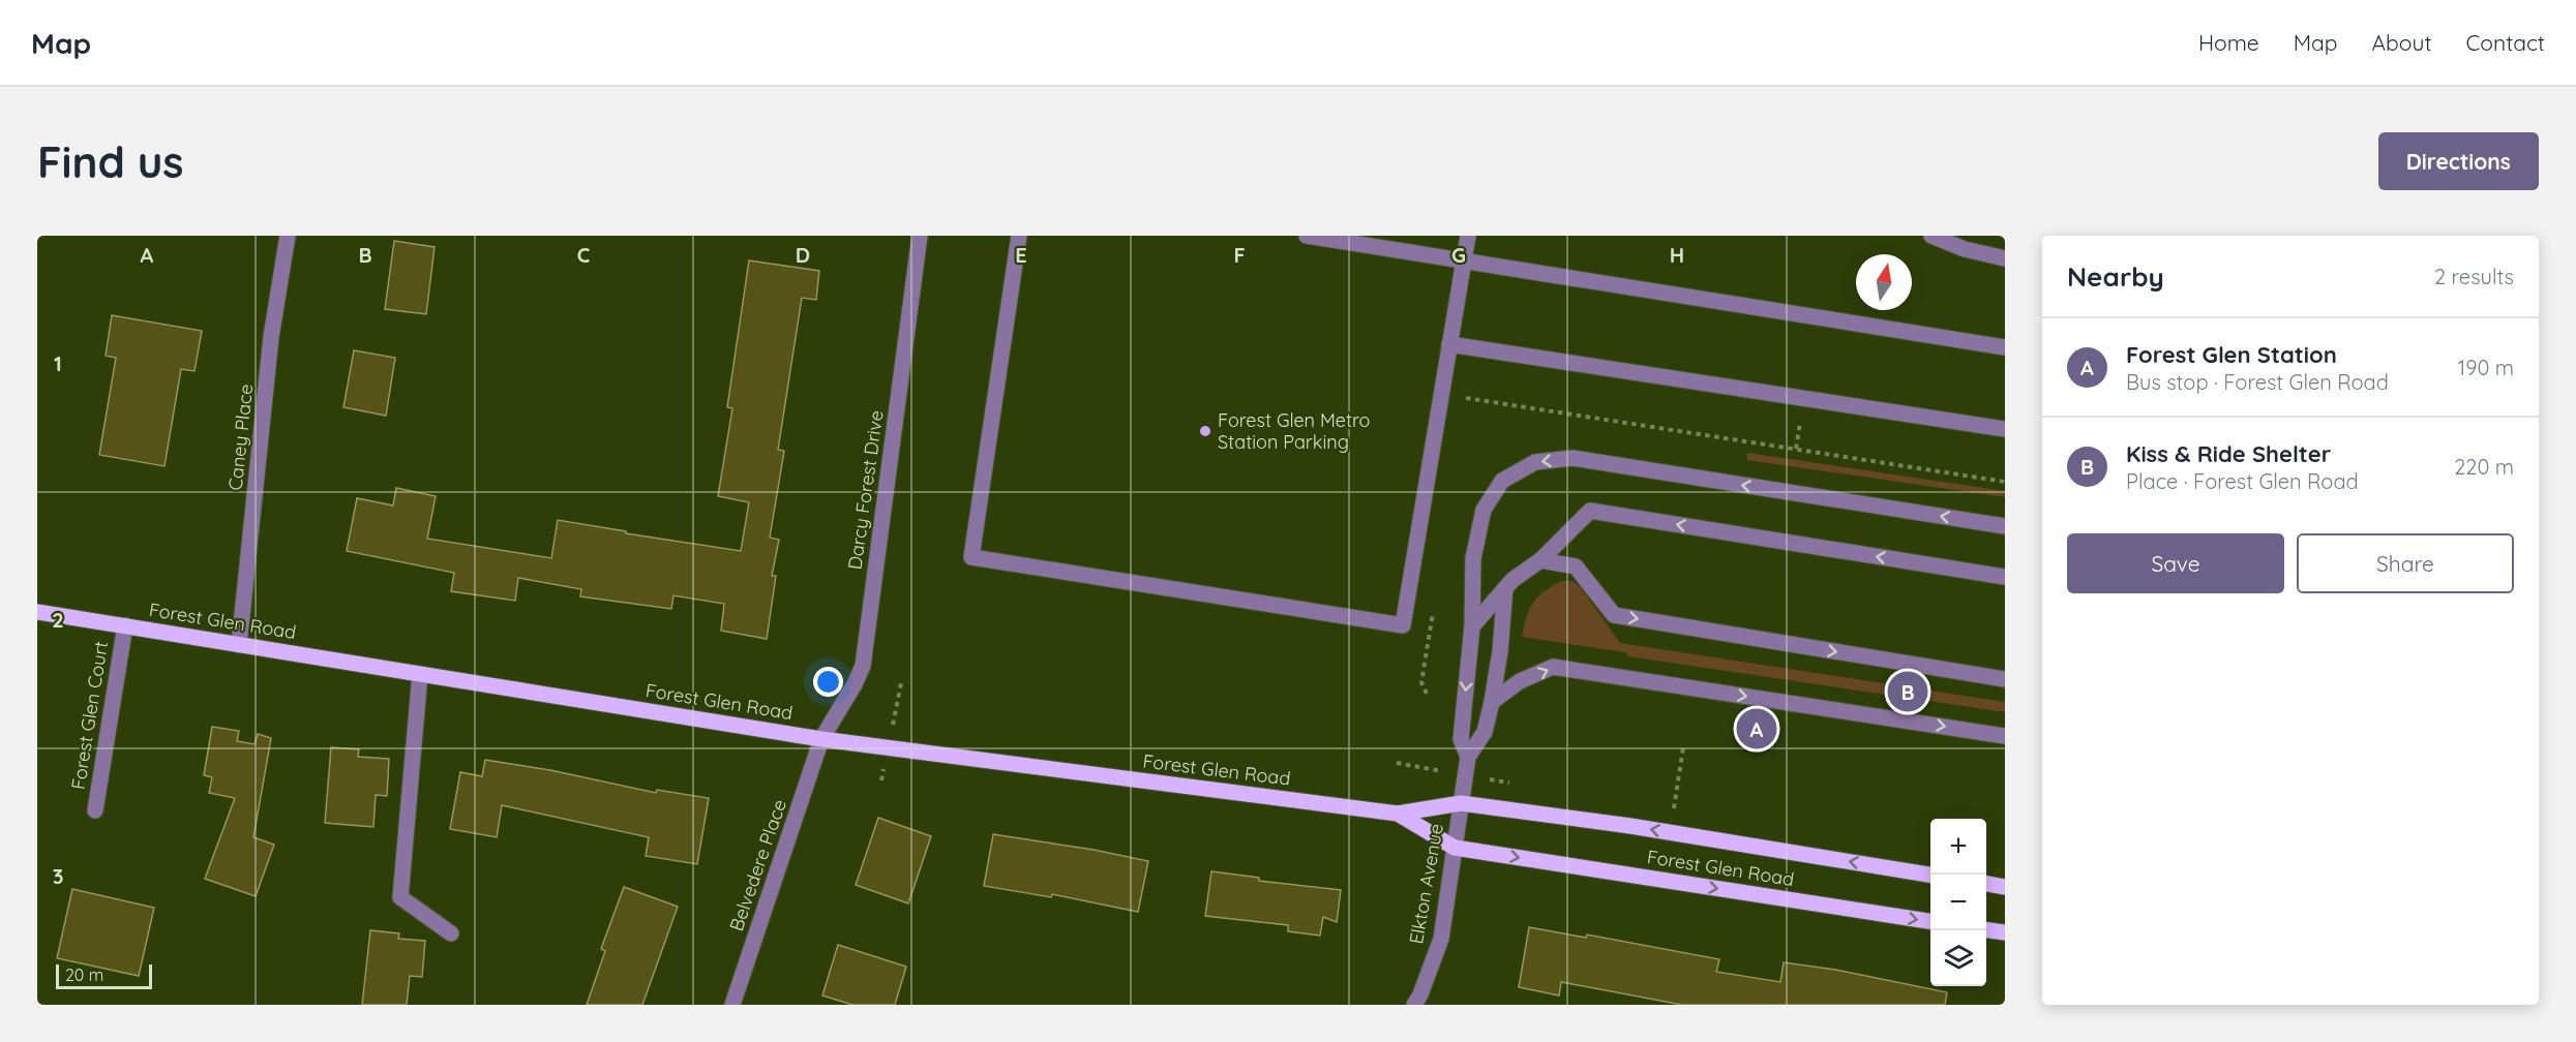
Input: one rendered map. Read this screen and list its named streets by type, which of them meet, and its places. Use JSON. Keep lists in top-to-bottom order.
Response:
{
  "streets": {
    "main road": ["Forest Glen Road"],
    "street": [
      "Caney Place",
      "Darcy Forest Drive",
      "Forest Glen Court",
      "Belvedere Place",
      "Elkton Avenue"
    ]
  },
  "crossings": [
    ["Caney Place", "Forest Glen Road"],
    ["Darcy Forest Drive", "Forest Glen Road"],
    ["Darcy Forest Drive", "Belvedere Place"],
    ["Forest Glen Road", "Forest Glen Court"],
    ["Forest Glen Road", "Belvedere Place"],
    ["Forest Glen Road", "Elkton Avenue"]
  ],
  "places": ["Forest Glen Metro Station Parking"],
  "scale_bar": "20 m",
  "north": "top",
  "page": {
    "header": "Map",
    "nav": [
      "Home",
      "Map",
      "About",
      "Contact"
    ],
    "buttons": [
      "Directions",
      ["Save", "Share"]
    ],
    "title": "Find us",
    "heading": ["Nearby", "2 results"],
    "list": [
      {
        "mark": "A",
        "name": "Forest Glen Station",
        "note": "Bus stop · Forest Glen Road",
        "value": "190 m"
      },
      {
        "mark": "B",
        "name": "Kiss & Ride Shelter",
        "note": "Place · Forest Glen Road",
        "value": "220 m"
      }
    ],
    "pins": ["B", "A"],
    "map_buttons": ["+", "−"],
    "scale": "20 m"
  },
  "grid": {
    "columns": [
      "A",
      "B",
      "C",
      "D",
      "E",
      "F",
      "G",
      "H"
    ],
    "rows": ["1", "2", "3"]
  }
}
